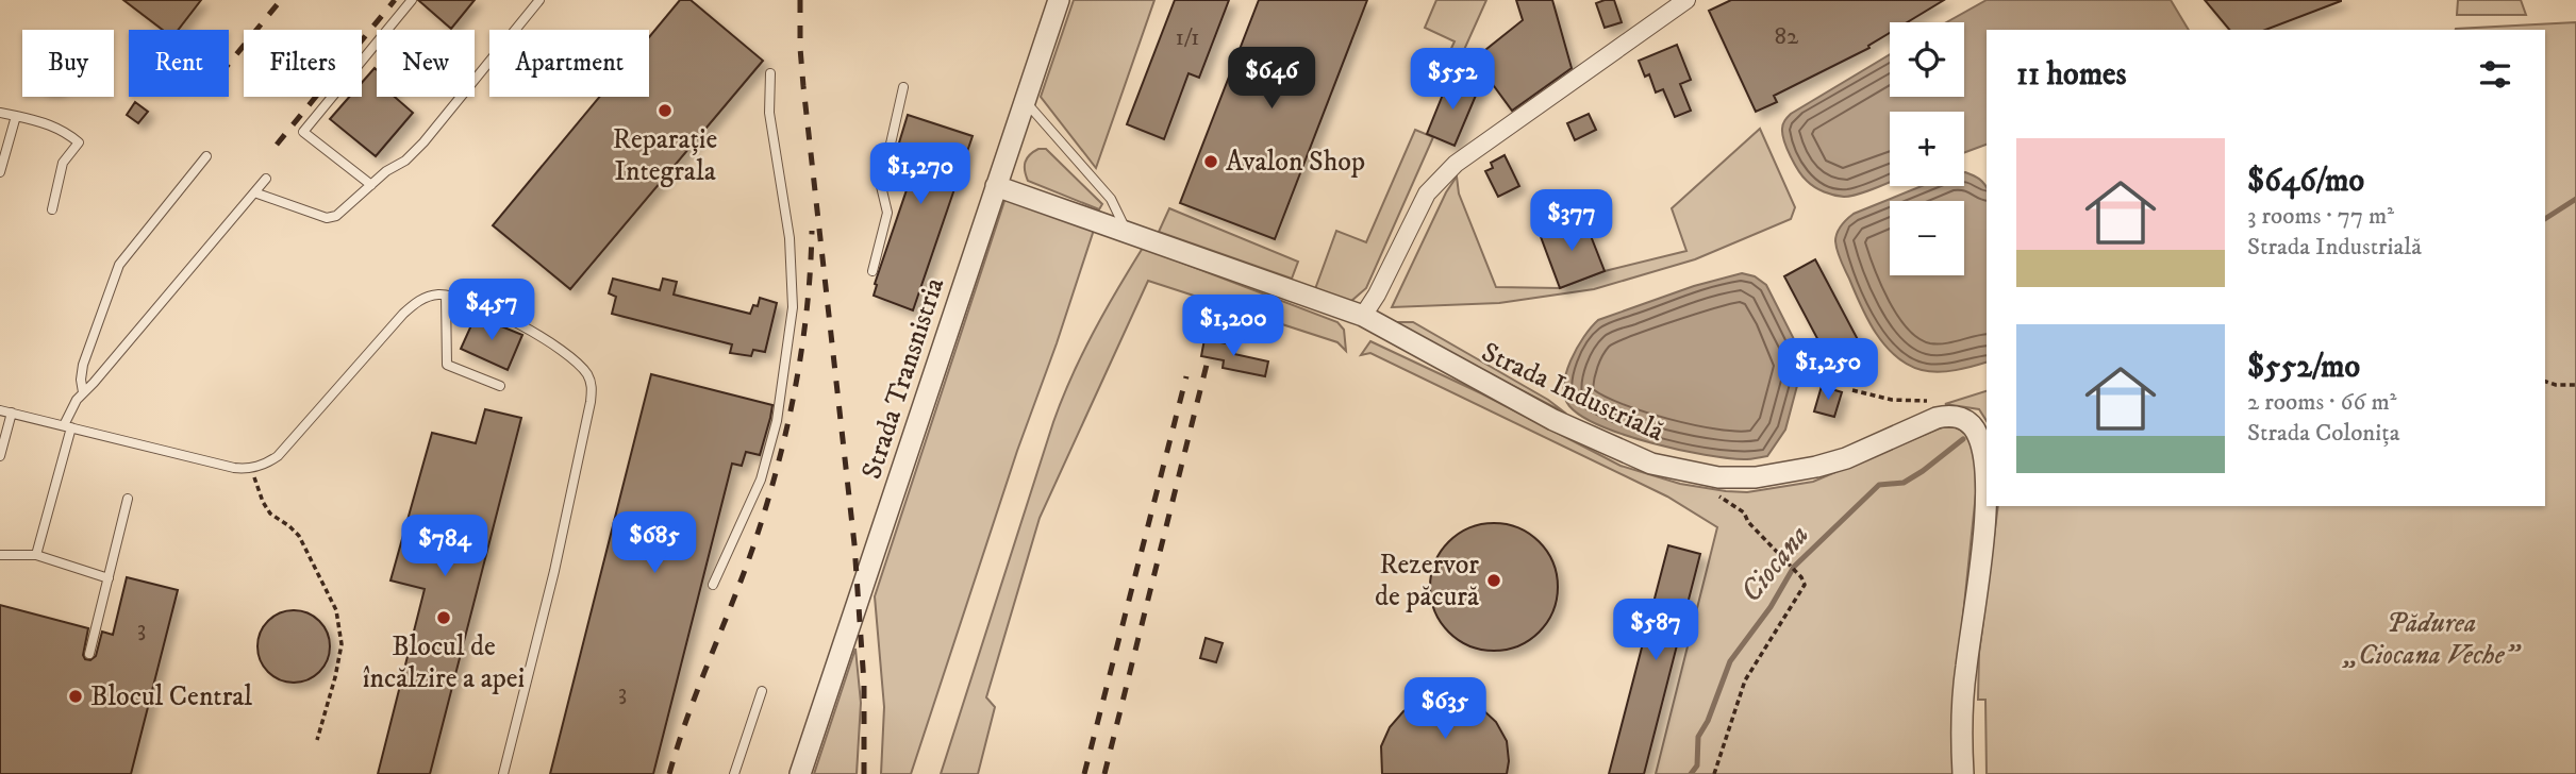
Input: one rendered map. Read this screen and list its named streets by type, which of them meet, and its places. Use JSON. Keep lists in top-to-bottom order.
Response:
{
  "streets": {
    "street": ["Strada Transnistria", "Strada Industrială"]
  },
  "crossings": [
    ["Strada Transnistria", "Strada Industrială"]
  ],
  "water": ["Ciocana"],
  "parks": ["Pădurea „Ciocana Veche”"],
  "places": [
    "Reparație Integrala",
    "Avalon Shop",
    "Rezervor de păcură",
    "Blocul de încălzire a apei",
    "Blocul Central"
  ],
  "house_numbers": [
    "82",
    "1/1",
    "3",
    "3"
  ],
  "page": {
    "map_buttons": ["+", "−"],
    "chip": [
      "Buy",
      "Rent",
      "Filters",
      "New",
      "Apartment"
    ],
    "heading": "11 homes",
    "price": [
      "$646",
      "$552",
      "$1,270",
      "$377",
      "$457",
      "$1,200",
      "$1,250",
      "$685",
      "$784",
      "$587",
      "$635"
    ],
    "list": [
      {
        "name": "$646/mo",
        "note": "3 rooms · 77 m² · Strada Industrială"
      },
      {
        "name": "$552/mo",
        "note": "2 rooms · 66 m² · Strada Colonița"
      }
    ]
  }
}
